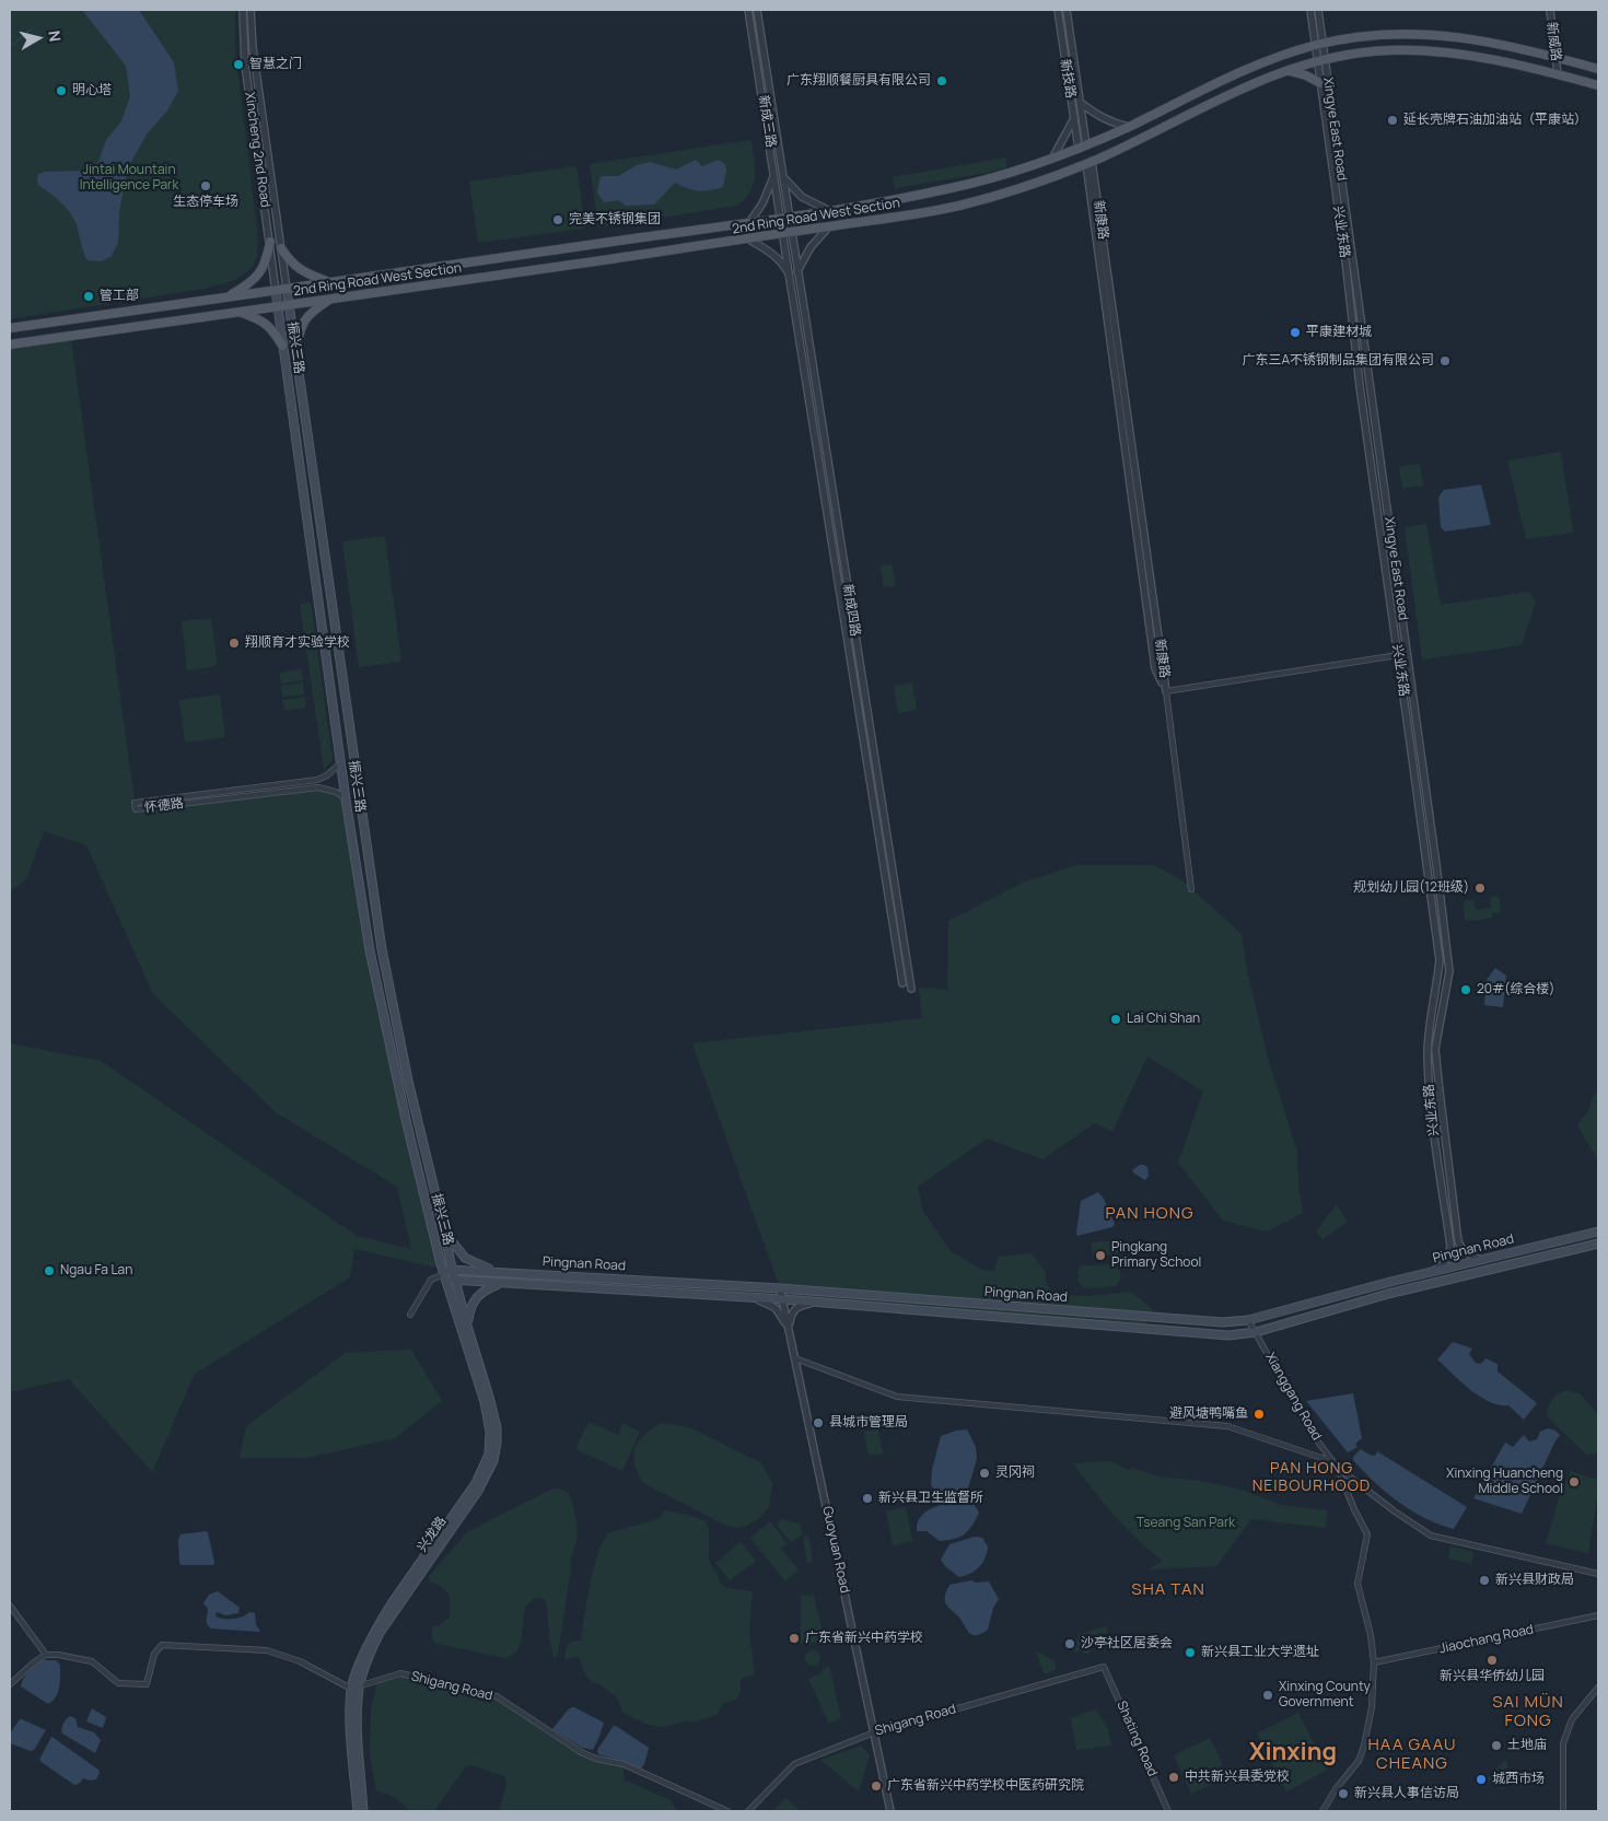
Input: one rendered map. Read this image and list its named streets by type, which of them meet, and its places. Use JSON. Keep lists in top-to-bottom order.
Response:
{
  "streets": {
    "main road": [
      "2nd Ring Road West Section",
      "振兴三路",
      "Pingnan Road",
      "兴龙路"
    ],
    "street": [
      "新威路",
      "新技路",
      "新成三路",
      "Xingye East Road",
      "Xincheng 2nd Road",
      "新康路",
      "兴业东路",
      "新成四路",
      "怀德路",
      "Xianggang Road",
      "Guoyuan Road",
      "Jiaochang Road",
      "Shigang Road",
      "Shating Road"
    ]
  },
  "crossings": [
    ["新威路", "2nd Ring Road West Section"],
    ["新技路", "2nd Ring Road West Section"],
    ["新成三路", "2nd Ring Road West Section"],
    ["新成三路", "新成四路"],
    ["Xingye East Road", "2nd Ring Road West Section"],
    ["Xingye East Road", "兴业东路"],
    ["Xingye East Road", "Pingnan Road"],
    ["Xincheng 2nd Road", "2nd Ring Road West Section"],
    ["Xincheng 2nd Road", "振兴三路"],
    ["2nd Ring Road West Section", "新康路"],
    ["2nd Ring Road West Section", "兴业东路"],
    ["2nd Ring Road West Section", "振兴三路"],
    ["2nd Ring Road West Section", "新成四路"],
    ["兴业东路", "Pingnan Road"],
    ["振兴三路", "怀德路"],
    ["振兴三路", "Pingnan Road"],
    ["振兴三路", "兴龙路"],
    ["Pingnan Road", "Xianggang Road"],
    ["Pingnan Road", "兴龙路"],
    ["Pingnan Road", "Guoyuan Road"],
    ["Xianggang Road", "Jiaochang Road"],
    ["兴龙路", "Shigang Road"],
    ["Guoyuan Road", "Shigang Road"],
    ["Shigang Road", "Shating Road"]
  ],
  "districts": [
    "PAN HONG",
    "PAN HONG NEIBOURHOOD",
    "SHA TAN",
    "SAI MÜN FONG",
    "HAA GAAU CHEANG",
    "Xinxing"
  ],
  "parks": ["Jintai Mountain Intelligence Park", "Tseang San Park"],
  "places": [
    "智慧之门",
    "广东翔顺餐厨具有限公司",
    "明心塔",
    "延长壳牌石油加油站（平康站）",
    "生态停车场",
    "完美不锈钢集团",
    "管工部",
    "平康建材城",
    "广东三A不锈钢制品集团有限公司",
    "翔顺育才实验学校",
    "规划幼儿园(12班级)",
    "20#(综合楼)",
    "Lai Chi Shan",
    "Pingkang Primary School",
    "Ngau Fa Lan",
    "避风塘鸭嘴鱼",
    "县城市管理局",
    "灵冈祠",
    "Xinxing Huancheng Middle School",
    "新兴县卫生监督所",
    "新兴县财政局",
    "广东省新兴中药学校",
    "沙亭社区居委会",
    "新兴县工业大学遗址",
    "新兴县华侨幼儿园",
    "Xinxing County Government",
    "土地庙",
    "中共新兴县委党校",
    "城西市场",
    "广东省新兴中药学校中医药研究院",
    "新兴县人事信访局"
  ],
  "north": "right"
}
